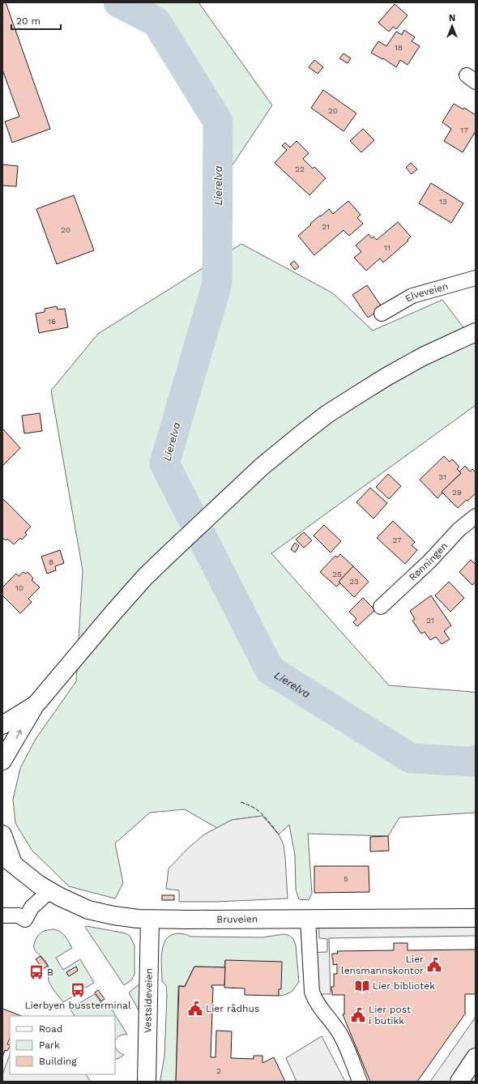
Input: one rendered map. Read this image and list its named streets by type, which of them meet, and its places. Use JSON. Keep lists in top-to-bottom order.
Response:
{
  "streets": {
    "street": [
      "Elveveien",
      "Rønningen",
      "Bruveien",
      "Vestsideveien"
    ]
  },
  "crossings": [
    ["Bruveien", "Vestsideveien"]
  ],
  "water": ["Lierelva"],
  "places": {
    "public building": ["Lier lensmannskontor", "Lier rådhus", "Lier post i butikk"],
    "bus stop": ["B", "Lierbyen bussterminal"],
    "library": ["Lier bibliotek"]
  },
  "house_numbers": [
    "18",
    "20",
    "17",
    "22",
    "13",
    "21",
    "20",
    "11",
    "16",
    "31",
    "29",
    "27",
    "8",
    "25",
    "23",
    "10",
    "21",
    "5",
    "2"
  ],
  "legend": ["Road", "Park", "Building"],
  "scale_bar": "20 m",
  "north": "top"
}
